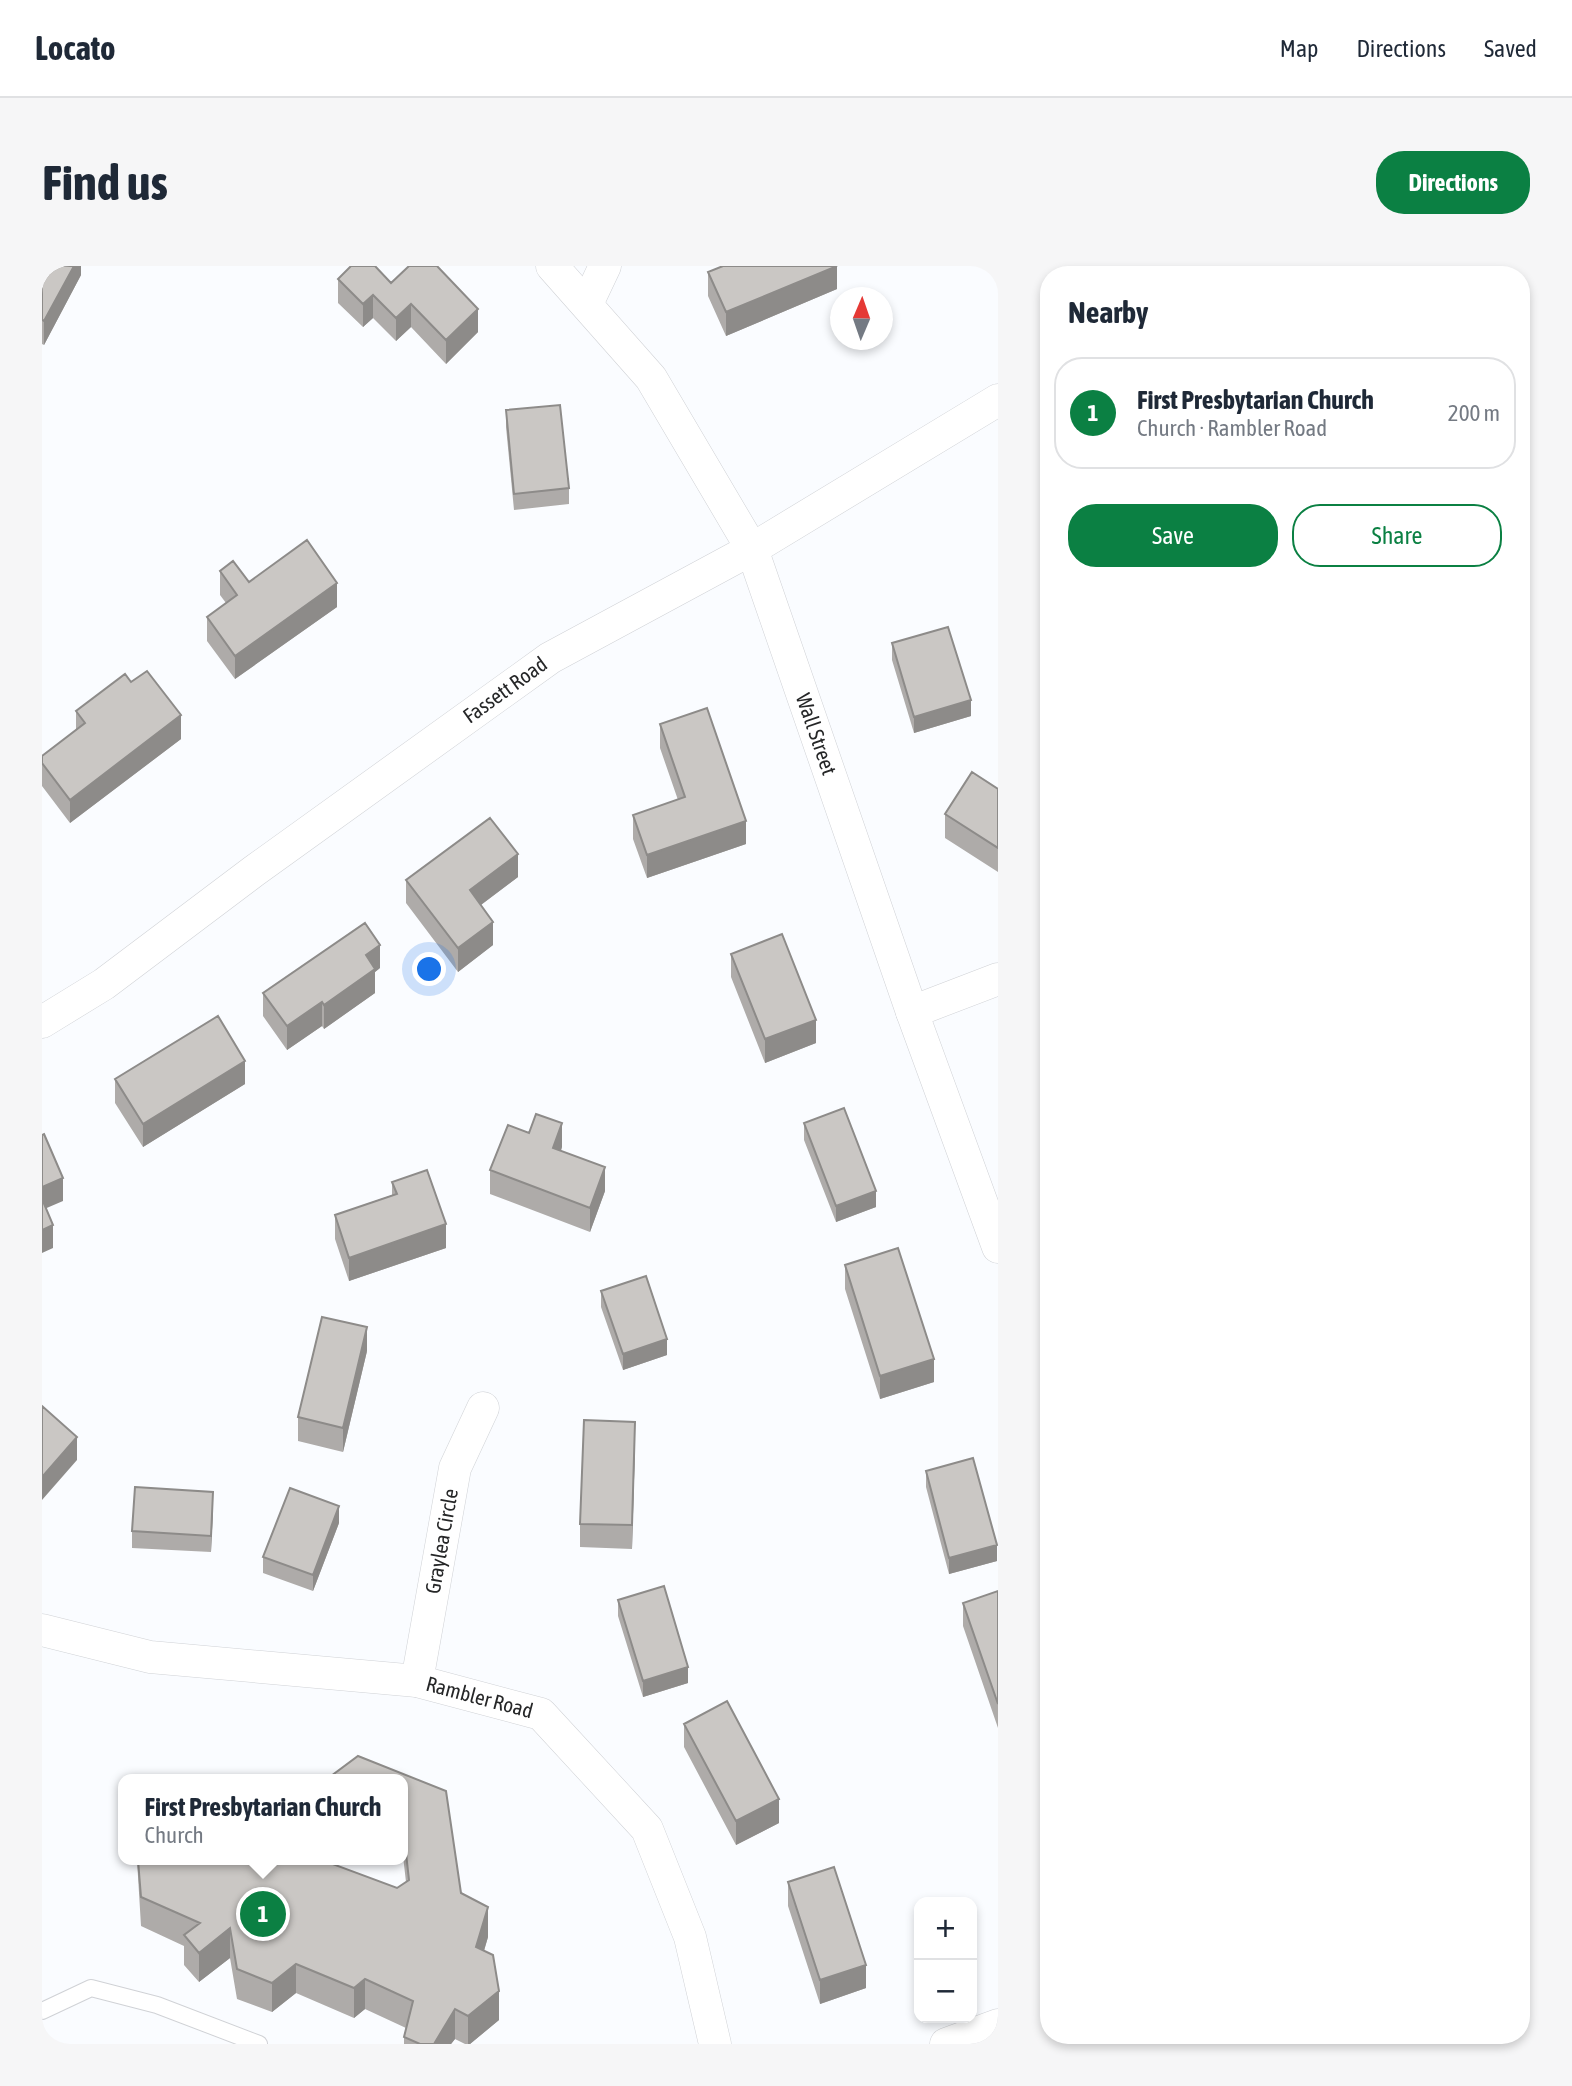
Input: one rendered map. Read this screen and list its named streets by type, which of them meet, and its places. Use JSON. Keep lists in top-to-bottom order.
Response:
{
  "streets": {
    "street": [
      "Fassett Road",
      "Wall Street",
      "Graylea Circle",
      "Rambler Road"
    ]
  },
  "crossings": [
    ["Fassett Road", "Wall Street"],
    ["Graylea Circle", "Rambler Road"]
  ],
  "north": "top",
  "page": {
    "header": "Locato",
    "nav": ["Map", "Directions", "Saved"],
    "buttons": [
      "Directions",
      ["Save", "Share"]
    ],
    "title": "Find us",
    "heading": "Nearby",
    "list": [
      {
        "mark": "1",
        "name": "First Presbytarian Church",
        "note": "Church · Rambler Road",
        "value": "200 m"
      }
    ],
    "popup": ["First Presbytarian Church", "Church"],
    "pins": "1",
    "map_buttons": ["+", "−"]
  }
}
